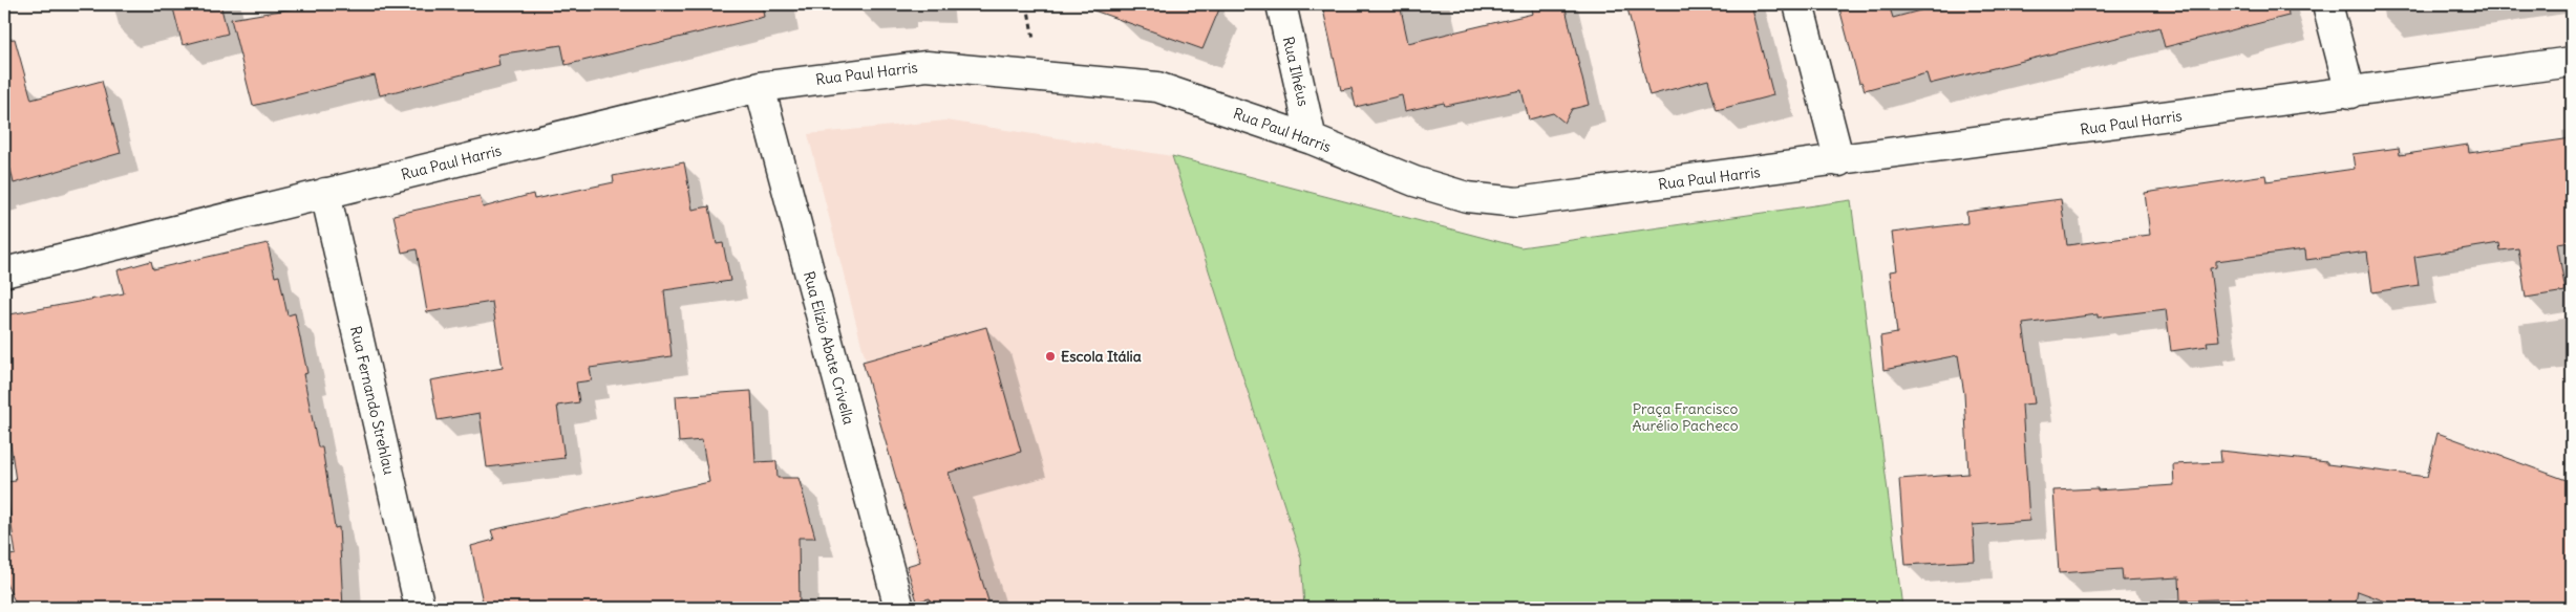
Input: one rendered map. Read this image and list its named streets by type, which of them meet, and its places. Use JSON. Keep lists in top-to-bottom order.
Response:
{
  "streets": {
    "street": [
      "Rua Ilhéus",
      "Rua Paul Harris",
      "Rua Elízio Abate Crivella",
      "Rua Fernando Strehlau"
    ]
  },
  "crossings": [
    ["Rua Ilhéus", "Rua Paul Harris"],
    ["Rua Paul Harris", "Rua Elízio Abate Crivella"],
    ["Rua Paul Harris", "Rua Fernando Strehlau"]
  ],
  "parks": ["Praça Francisco Aurélio Pacheco"],
  "places": ["Escola Itália"]
}
